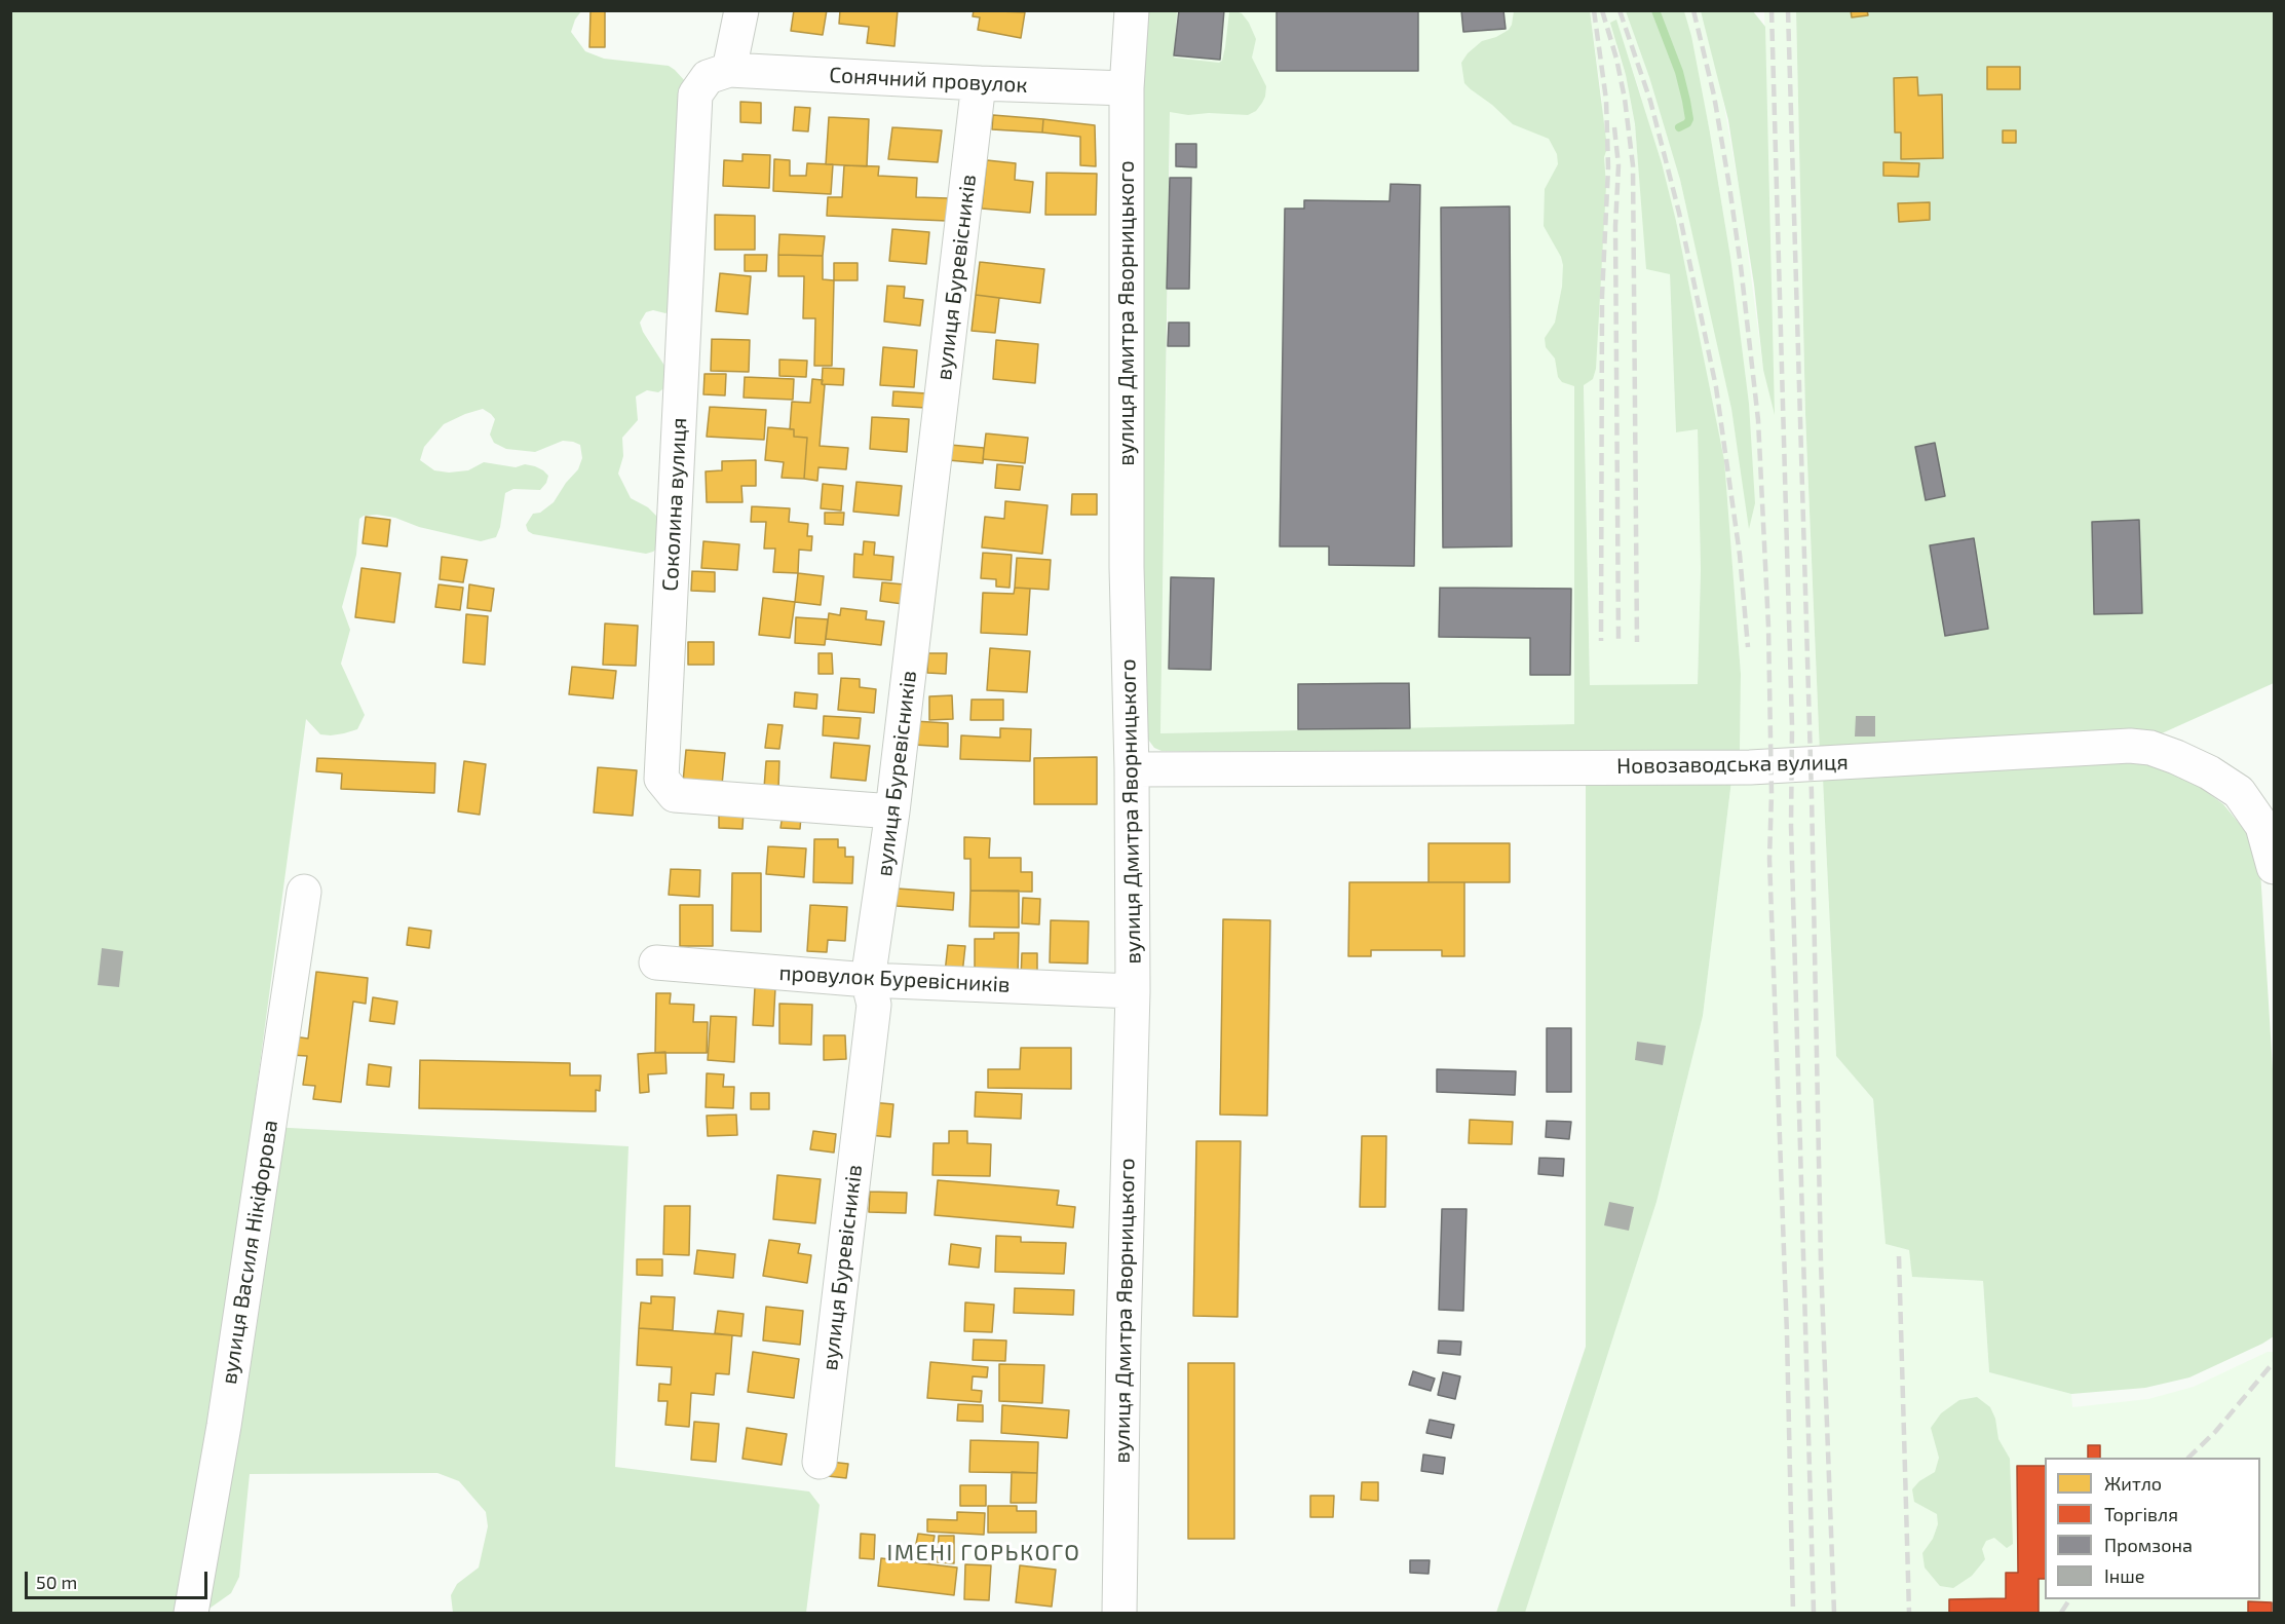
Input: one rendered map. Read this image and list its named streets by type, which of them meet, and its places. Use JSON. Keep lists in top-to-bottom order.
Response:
{
  "streets": {
    "street": [
      "Сонячний провулок",
      "вулиця Буревісників",
      "вулиця Дмитра Яворницького",
      "Соколина вулиця",
      "Новозаводська вулиця",
      "провулок Буревісників",
      "вулиця Василя Нікіфорова"
    ]
  },
  "crossings": [
    ["Сонячний провулок", "вулиця Буревісників"],
    ["Сонячний провулок", "вулиця Дмитра Яворницького"],
    ["Сонячний провулок", "Соколина вулиця"],
    ["вулиця Буревісників", "Соколина вулиця"],
    ["вулиця Буревісників", "провулок Буревісників"],
    ["вулиця Дмитра Яворницького", "Новозаводська вулиця"],
    ["вулиця Дмитра Яворницького", "провулок Буревісників"]
  ],
  "districts": ["ІМЕНІ ГОРЬКОГО"],
  "legend": [
    "Житло",
    "Торгівля",
    "Промзона",
    "Інше"
  ],
  "scale_bar": "50 m"
}
